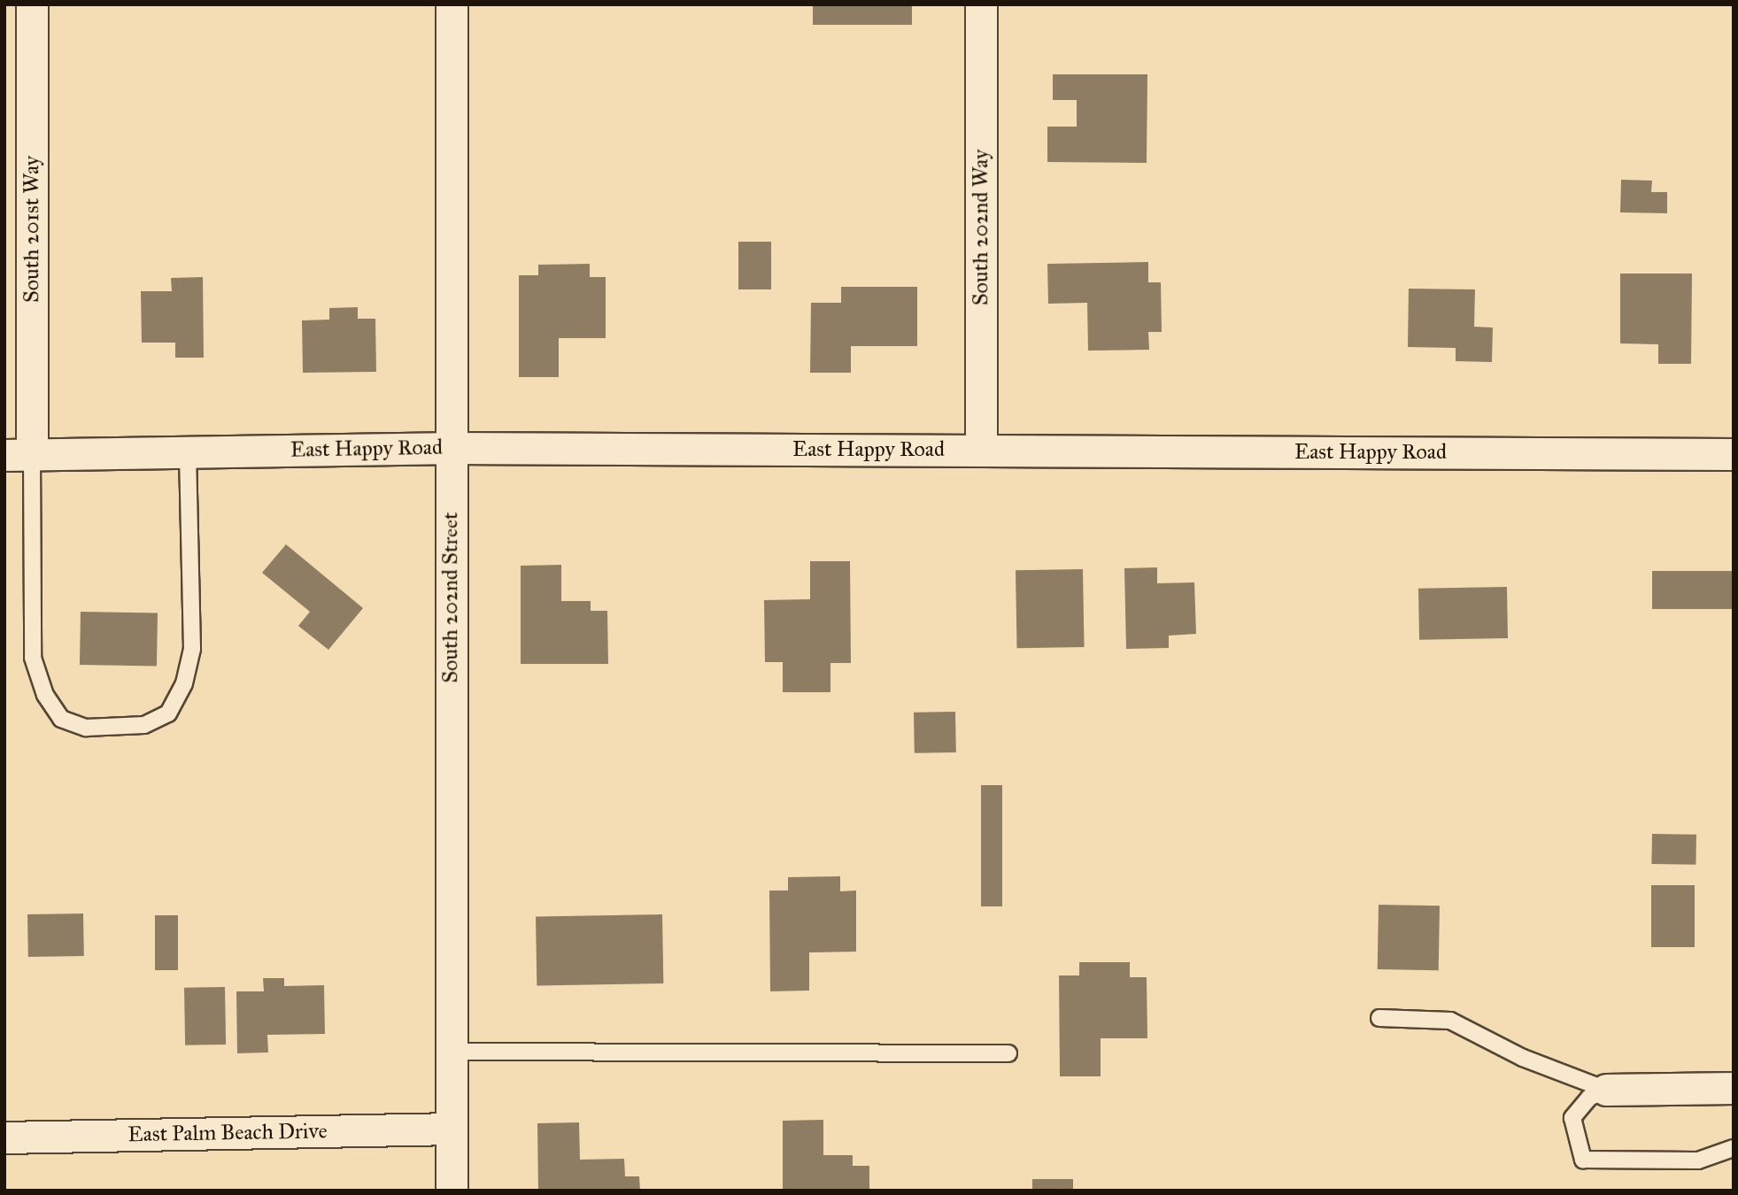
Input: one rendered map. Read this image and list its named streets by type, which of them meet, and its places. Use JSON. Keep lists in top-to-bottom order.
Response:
{
  "streets": {
    "street": [
      "South 202nd Way",
      "South 201st Way",
      "East Happy Road",
      "South 202nd Street",
      "East Palm Beach Drive"
    ]
  },
  "crossings": [
    ["South 202nd Way", "East Happy Road"],
    ["South 201st Way", "East Happy Road"],
    ["East Happy Road", "South 202nd Street"],
    ["South 202nd Street", "East Palm Beach Drive"]
  ]
}
